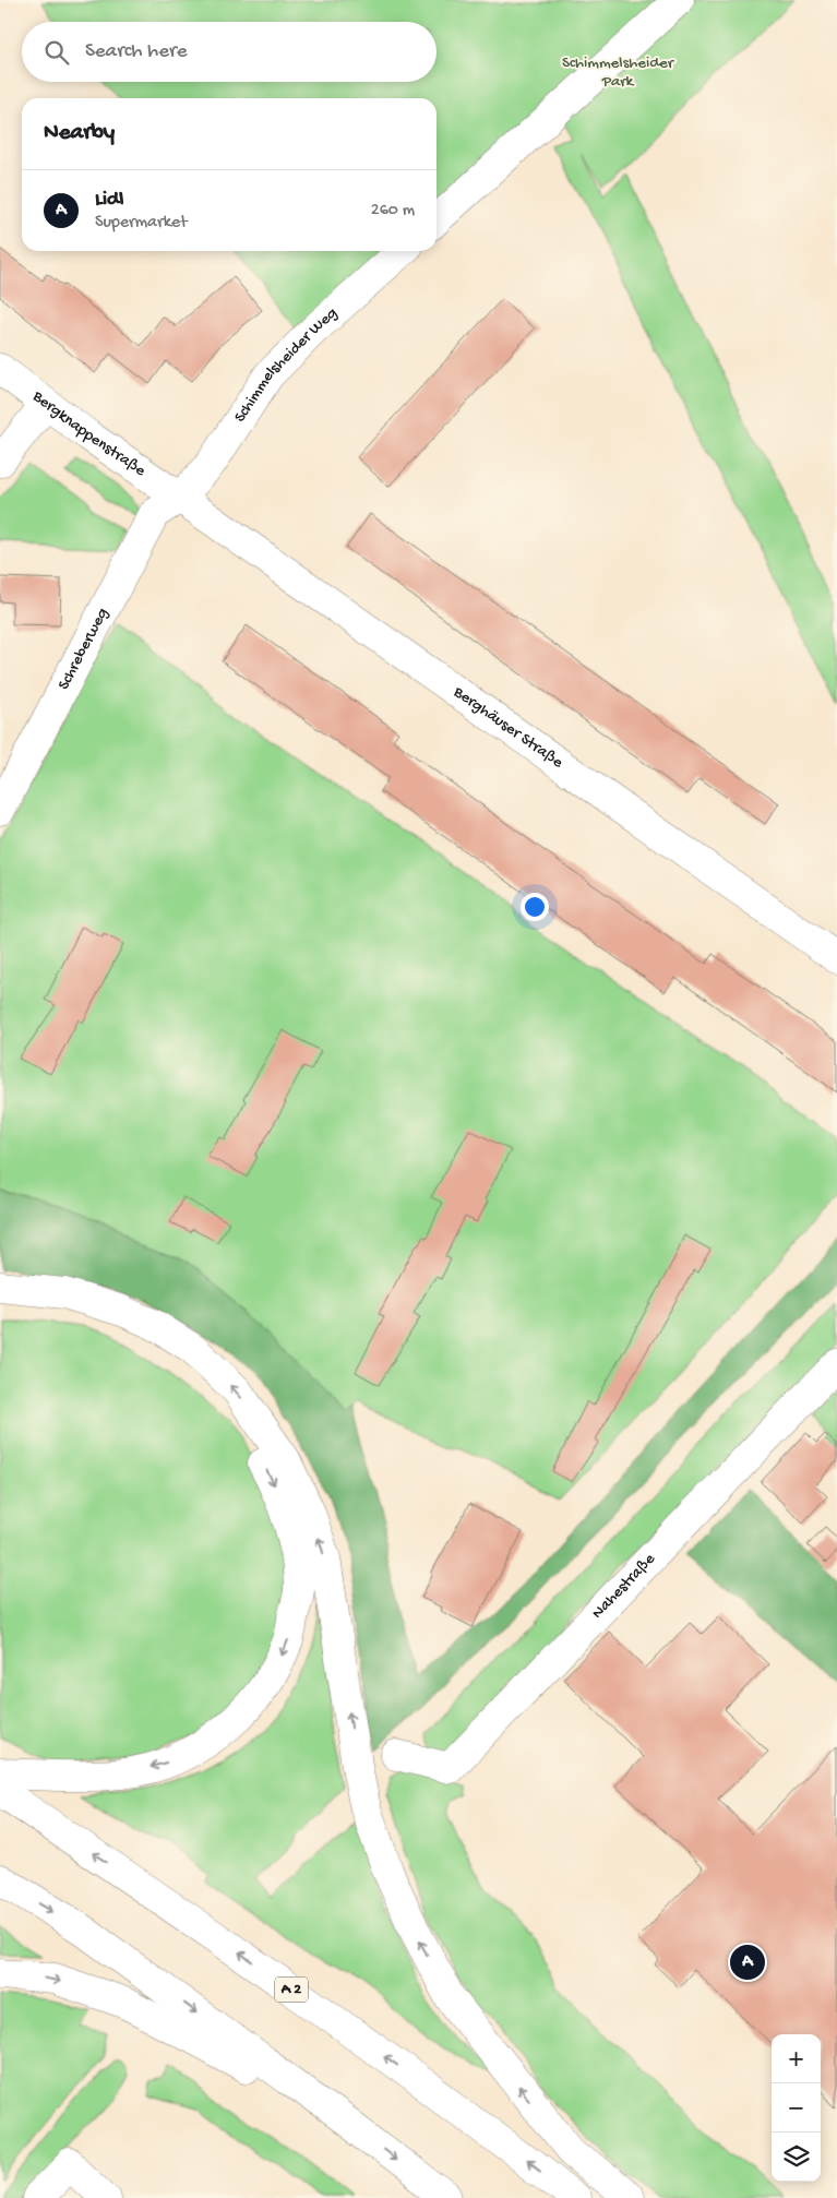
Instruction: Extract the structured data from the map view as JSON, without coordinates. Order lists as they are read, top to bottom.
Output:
{
  "streets": {
    "main road": [
      "Schimmelsheider Weg",
      "Bergknappenstraße",
      "Schreberweg",
      "Berghäuser Straße",
      "Nahestraße",
      "A 2"
    ]
  },
  "crossings": [
    ["Schimmelsheider Weg", "Bergknappenstraße"],
    ["Schimmelsheider Weg", "Schreberweg"],
    ["Schimmelsheider Weg", "Berghäuser Straße"],
    ["Bergknappenstraße", "Schreberweg"],
    ["Bergknappenstraße", "Berghäuser Straße"],
    ["Schreberweg", "Berghäuser Straße"]
  ],
  "parks": ["Schimmelsheider Park"],
  "page": {
    "search": "Search here",
    "heading": "Nearby",
    "list": [
      {
        "mark": "A",
        "name": "Lidl",
        "note": "Supermarket",
        "value": "260 m"
      }
    ],
    "pins": "A",
    "map_buttons": ["+", "−"]
  }
}
